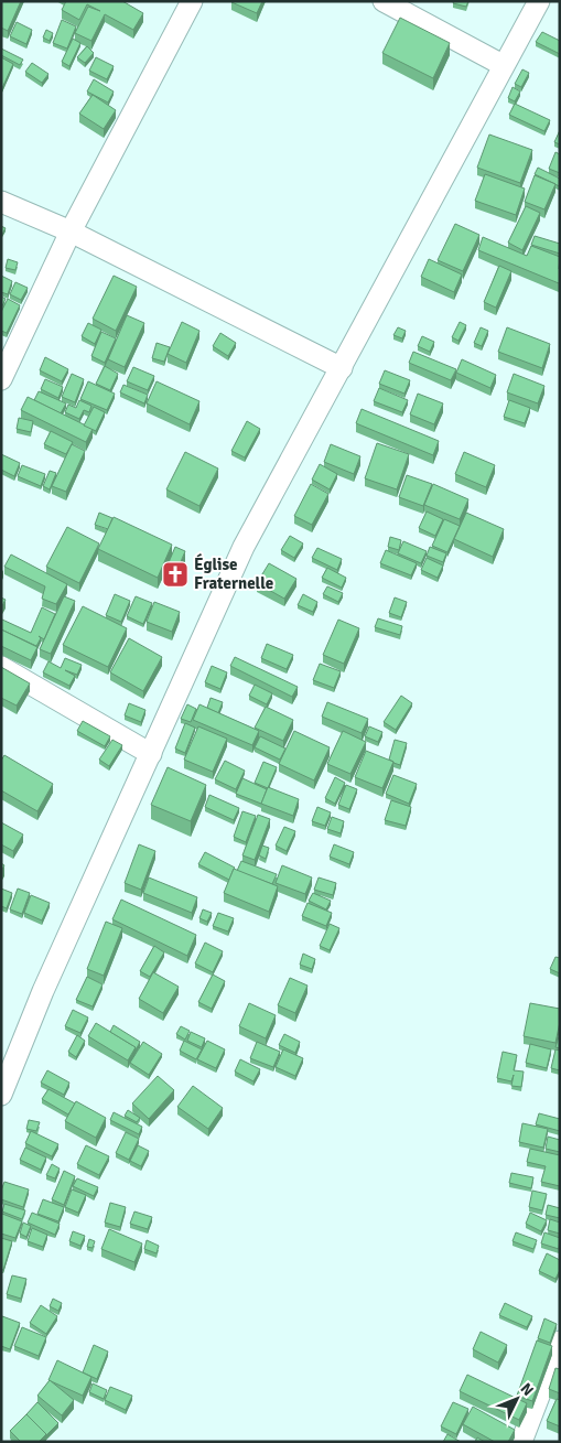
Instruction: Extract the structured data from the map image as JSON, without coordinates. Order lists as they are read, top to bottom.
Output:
{
  "places": {
    "church": ["Église Fraternelle"]
  },
  "north": "top right"
}
